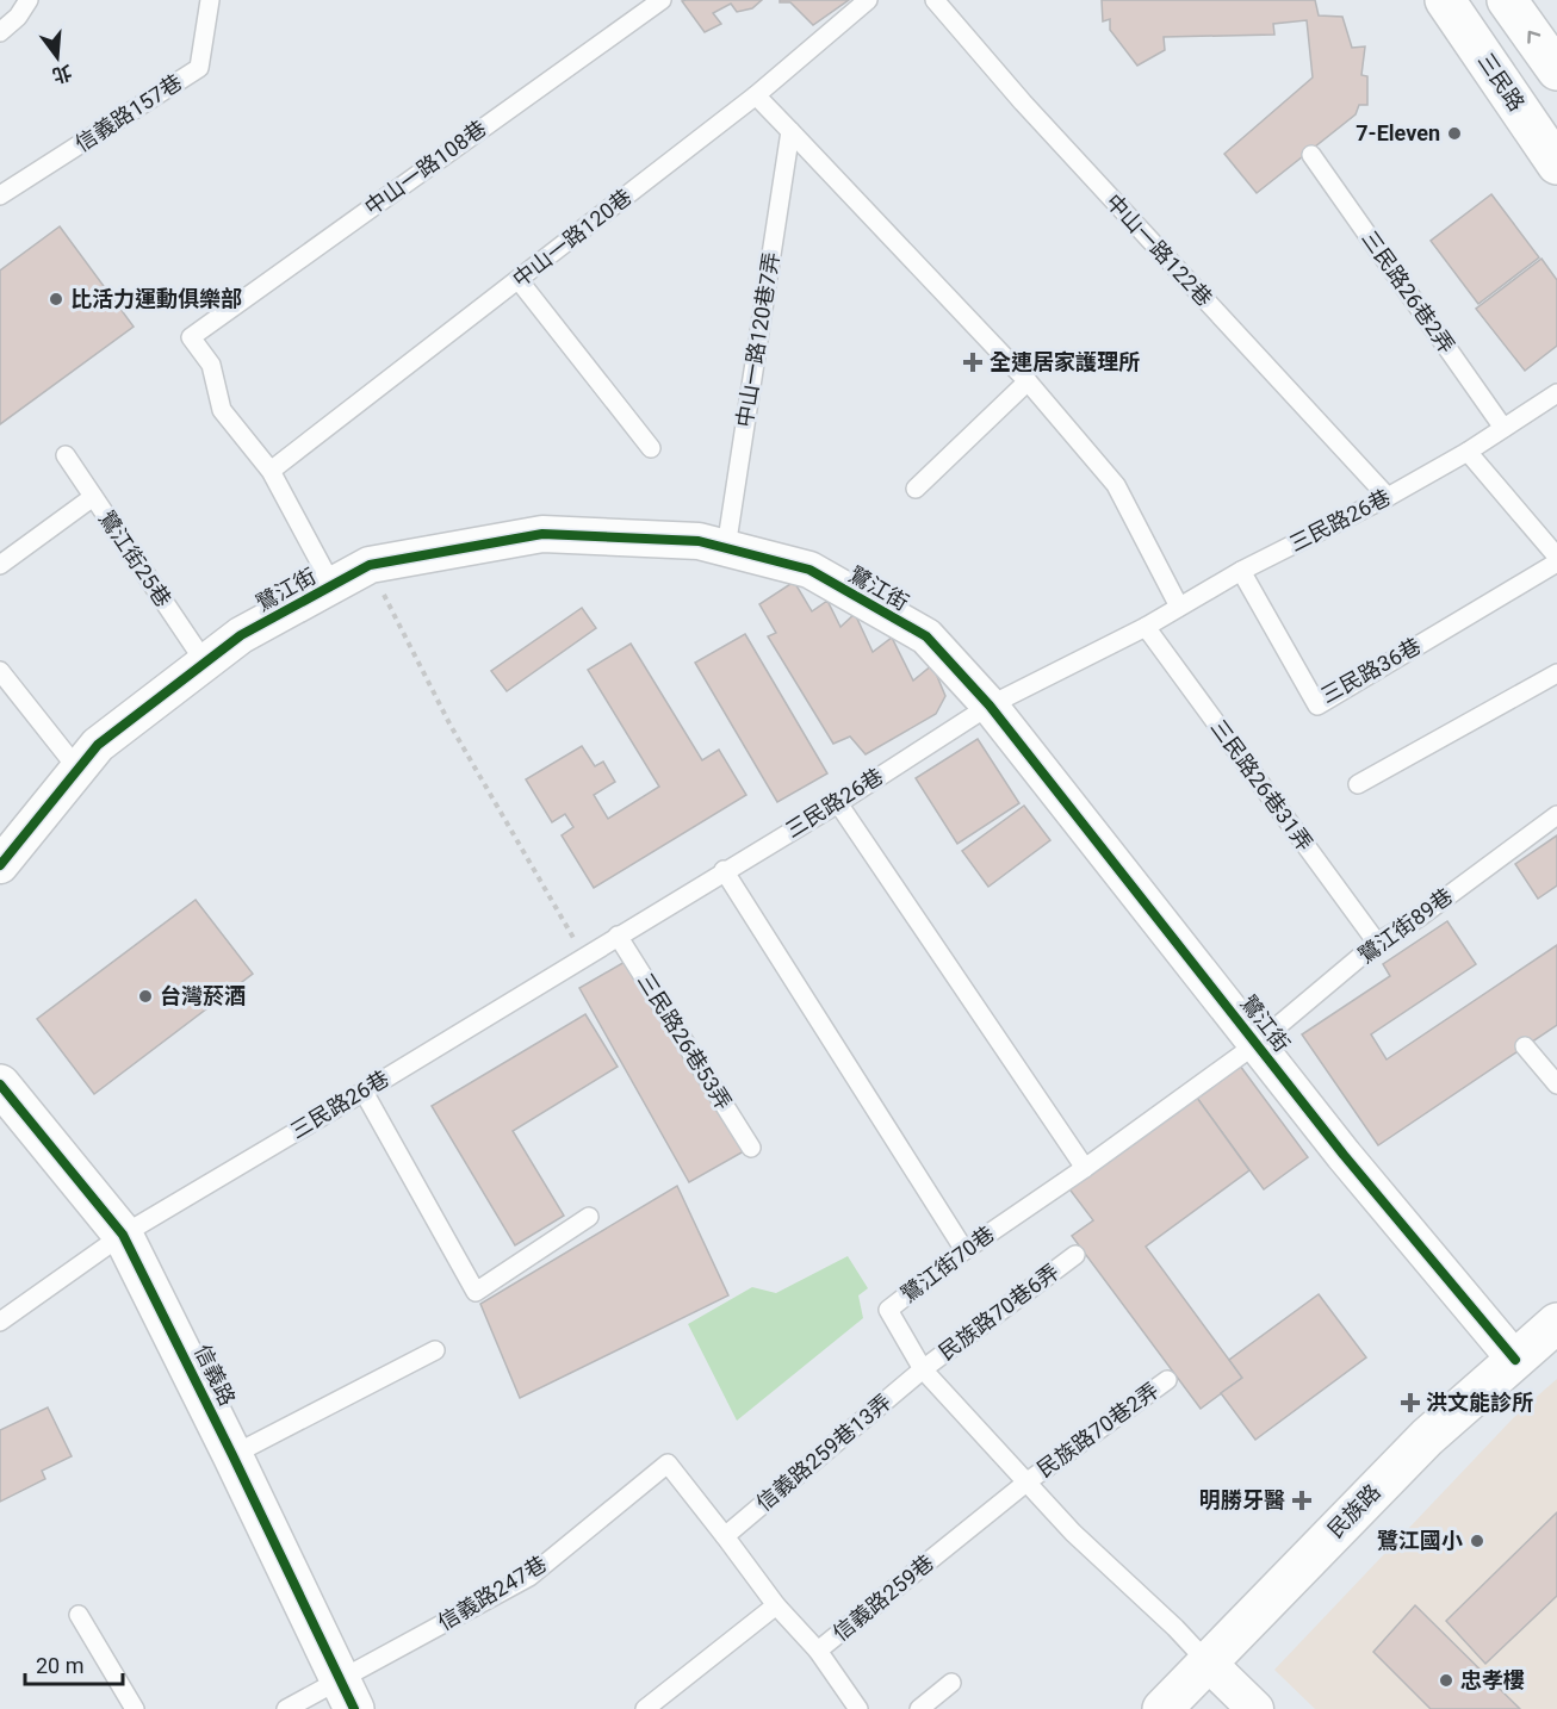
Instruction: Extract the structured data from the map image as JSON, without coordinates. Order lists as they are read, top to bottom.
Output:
{
  "streets": {
    "street": [
      "三民路",
      "鷺江街",
      "信義路",
      "民族路"
    ],
    "lane": [
      "信義路157巷",
      "中山一路108巷",
      "中山一路120巷",
      "中山一路122巷",
      "三民路26巷2弄",
      "中山一路120巷7弄",
      "三民路26巷",
      "鷺江街25巷",
      "三民路36巷",
      "三民路26巷31弄",
      "鷺江街89巷",
      "三民路26巷53弄",
      "鷺江街70巷",
      "民族路70巷6弄",
      "民族路70巷2弄",
      "信義路259巷13弄",
      "信義路247巷",
      "信義路259巷"
    ]
  },
  "crossings": [
    ["中山一路108巷", "中山一路120巷"],
    ["中山一路122巷", "三民路26巷"],
    ["三民路26巷2弄", "三民路26巷"],
    ["中山一路120巷7弄", "鷺江街"],
    ["三民路26巷", "鷺江街"],
    ["三民路26巷", "三民路36巷"],
    ["三民路26巷", "三民路26巷31弄"],
    ["三民路26巷", "三民路26巷53弄"],
    ["三民路26巷", "信義路"],
    ["鷺江街25巷", "鷺江街"],
    ["鷺江街", "鷺江街89巷"],
    ["鷺江街", "鷺江街70巷"],
    ["鷺江街", "民族路"],
    ["三民路26巷31弄", "鷺江街89巷"],
    ["鷺江街89巷", "鷺江街70巷"],
    ["鷺江街70巷", "民族路70巷6弄"],
    ["鷺江街70巷", "民族路70巷2弄"],
    ["鷺江街70巷", "信義路259巷13弄"],
    ["鷺江街70巷", "民族路"],
    ["鷺江街70巷", "信義路259巷"],
    ["民族路70巷6弄", "信義路259巷13弄"],
    ["信義路", "信義路247巷"],
    ["民族路70巷2弄", "信義路259巷"],
    ["信義路259巷13弄", "信義路259巷"],
    ["信義路247巷", "信義路259巷"]
  ],
  "places": {
    "other": [
      "7-Eleven",
      "比活力運動俱樂部",
      "台灣菸酒",
      "鷺江國小",
      "忠孝樓"
    ],
    "health": ["全連居家護理所", "洪文能診所", "明勝牙醫"]
  },
  "scale_bar": "20 m",
  "north": "bottom"
}
